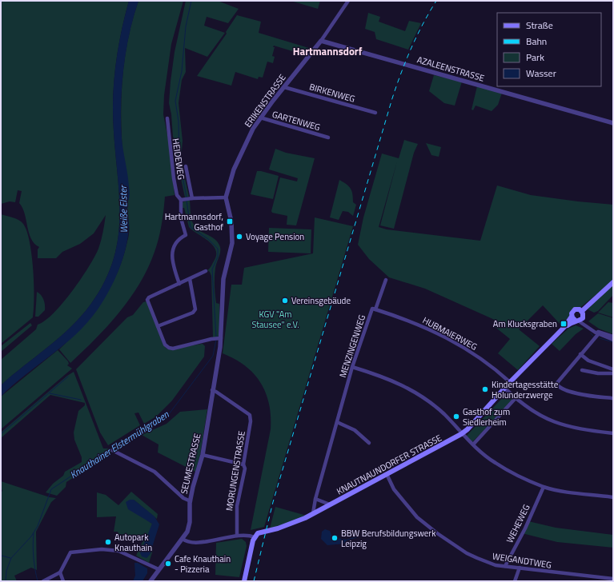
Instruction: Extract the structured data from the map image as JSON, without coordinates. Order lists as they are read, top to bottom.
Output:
{
  "streets": {
    "main road": ["KNAUTNAUNDORFER STRASSE"],
    "street": [
      "AZALEENSTRASSE",
      "BIRKENWEG",
      "ERIKENSTRASSE",
      "GARTENWEG",
      "HEIDEWEG",
      "HUBMAIERWEG",
      "MENZINGENWEG",
      "SEUMESTRASSE",
      "MORUNGENSTRASSE",
      "WEHEWEG",
      "WEIGANDTWEG"
    ]
  },
  "crossings": [
    ["AZALEENSTRASSE", "ERIKENSTRASSE"],
    ["BIRKENWEG", "ERIKENSTRASSE"],
    ["ERIKENSTRASSE", "GARTENWEG"],
    ["ERIKENSTRASSE", "SEUMESTRASSE"],
    ["HUBMAIERWEG", "MENZINGENWEG"],
    ["HUBMAIERWEG", "KNAUTNAUNDORFER STRASSE"],
    ["MENZINGENWEG", "KNAUTNAUNDORFER STRASSE"],
    ["SEUMESTRASSE", "MORUNGENSTRASSE"],
    ["KNAUTNAUNDORFER STRASSE", "WEIGANDTWEG"],
    ["WEHEWEG", "WEIGANDTWEG"]
  ],
  "districts": ["Hartmannsdorf"],
  "water": ["Weiße Elster", "Knauthainer Elstermühlgraben"],
  "parks": ["KGV \"Am Stausee\" e.V."],
  "places": {
    "transit": ["Hartmannsdorf, Gasthof", "Am Klucksgraben"],
    "other": [
      "Voyage Pension",
      "Vereinsgebäude",
      "Kindertagesstätte Holunderzwerge",
      "Gasthof zum Siedlerheim",
      "BBW Berufsbildungswerk Leipzig",
      "Autopark Knauthain",
      "Cafe Knauthain - Pizzeria"
    ]
  },
  "legend": [
    "Straße",
    "Bahn",
    "Park",
    "Wasser"
  ]
}
